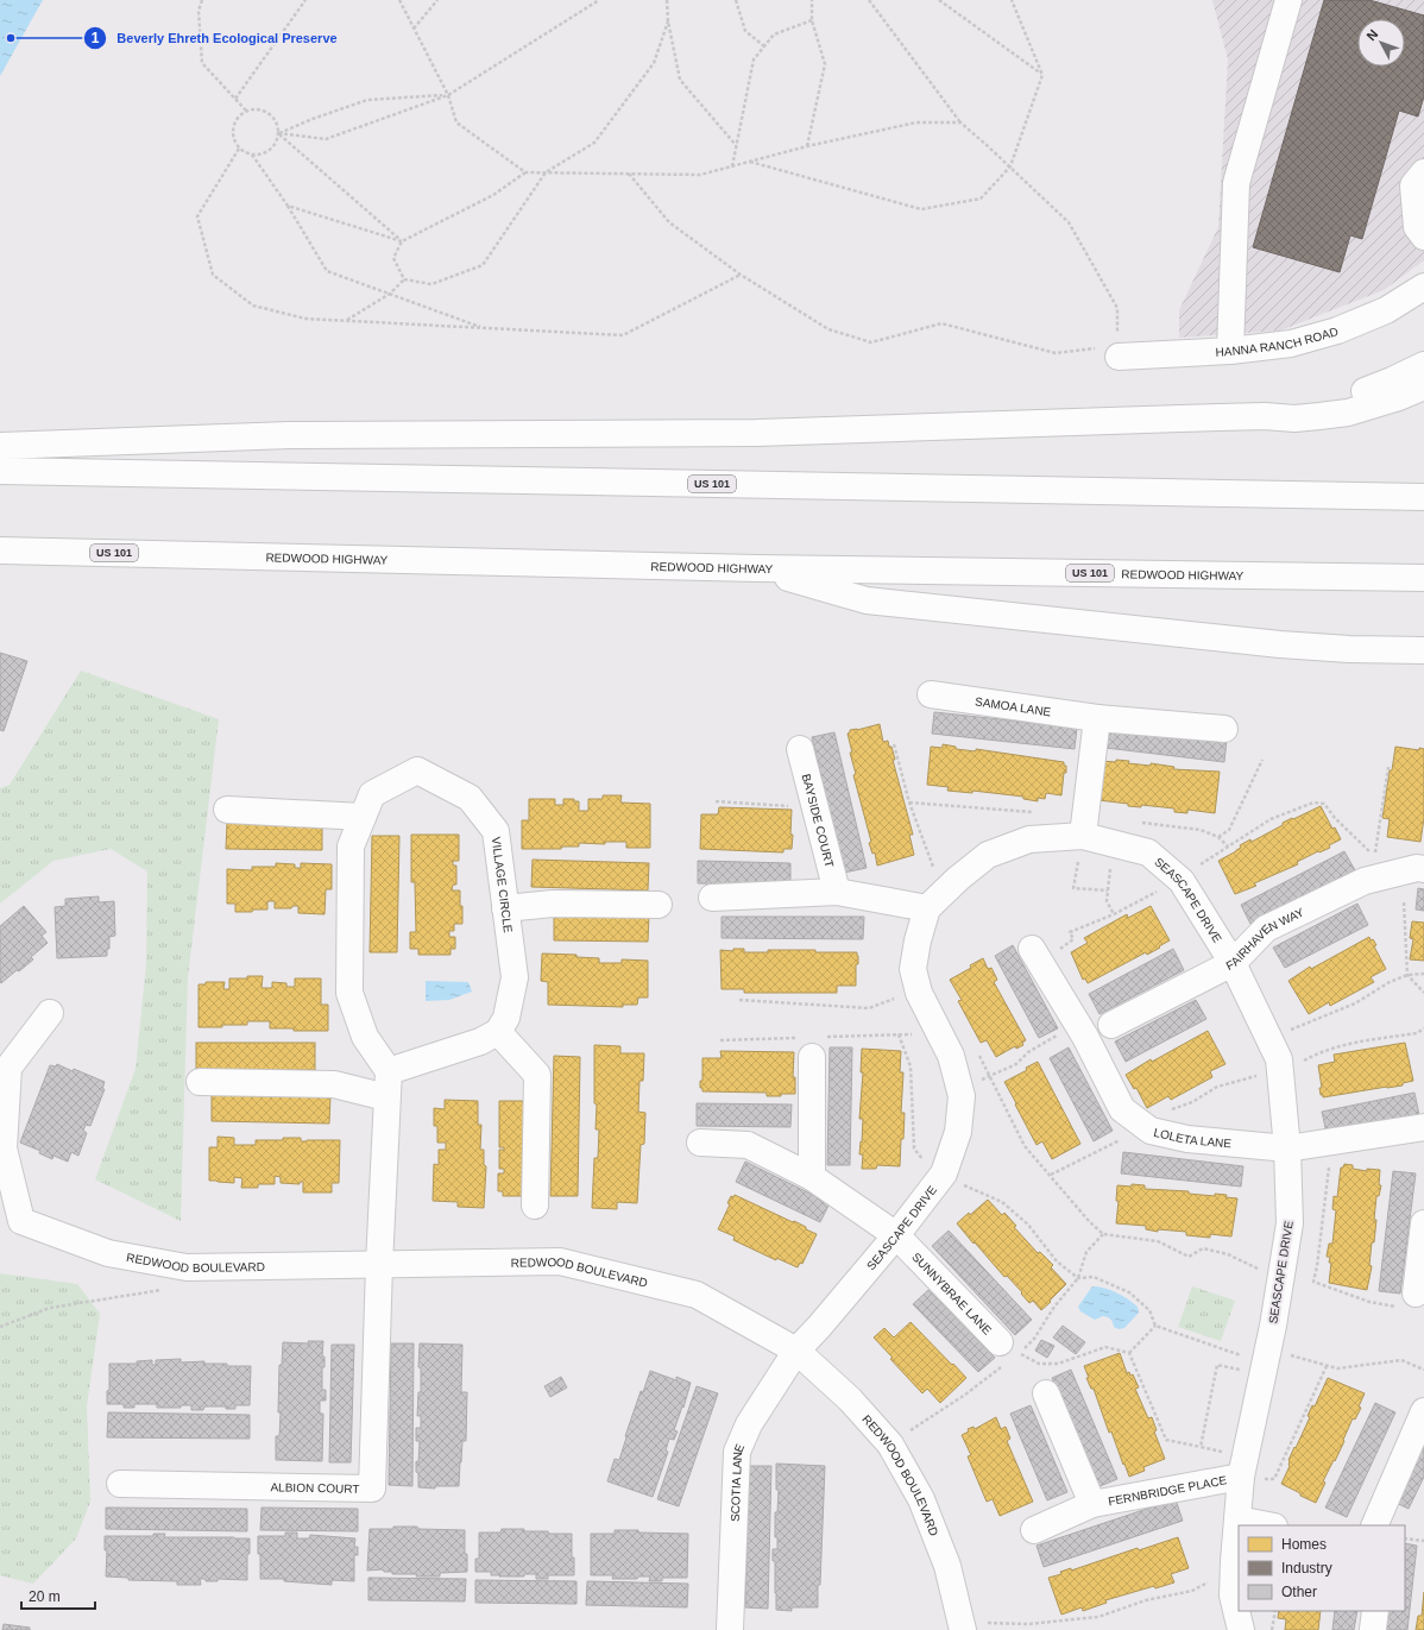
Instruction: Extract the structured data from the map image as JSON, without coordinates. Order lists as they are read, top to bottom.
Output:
{
  "streets": {
    "main road": [
      "HANNA RANCH ROAD",
      "US 101",
      "REDWOOD HIGHWAY",
      "SAMOA LANE",
      "BAYSIDE COURT",
      "VILLAGE CIRCLE",
      "SEASCAPE DRIVE",
      "FAIRHAVEN WAY",
      "LOLETA LANE",
      "REDWOOD BOULEVARD",
      "SUNNYBRAE LANE",
      "SCOTIA LANE",
      "ALBION COURT",
      "FERNBRIDGE PLACE"
    ]
  },
  "crossings": [
    ["SEASCAPE DRIVE", "FAIRHAVEN WAY"],
    ["SEASCAPE DRIVE", "LOLETA LANE"],
    ["SEASCAPE DRIVE", "REDWOOD BOULEVARD"],
    ["SEASCAPE DRIVE", "SUNNYBRAE LANE"],
    ["SEASCAPE DRIVE", "SCOTIA LANE"],
    ["SEASCAPE DRIVE", "FERNBRIDGE PLACE"],
    ["REDWOOD BOULEVARD", "SCOTIA LANE"],
    ["REDWOOD BOULEVARD", "ALBION COURT"]
  ],
  "places": ["Beverly Ehreth Ecological Preserve"],
  "legend": ["Homes", "Industry", "Other"],
  "scale_bar": "20 m",
  "north": "top left"
}
